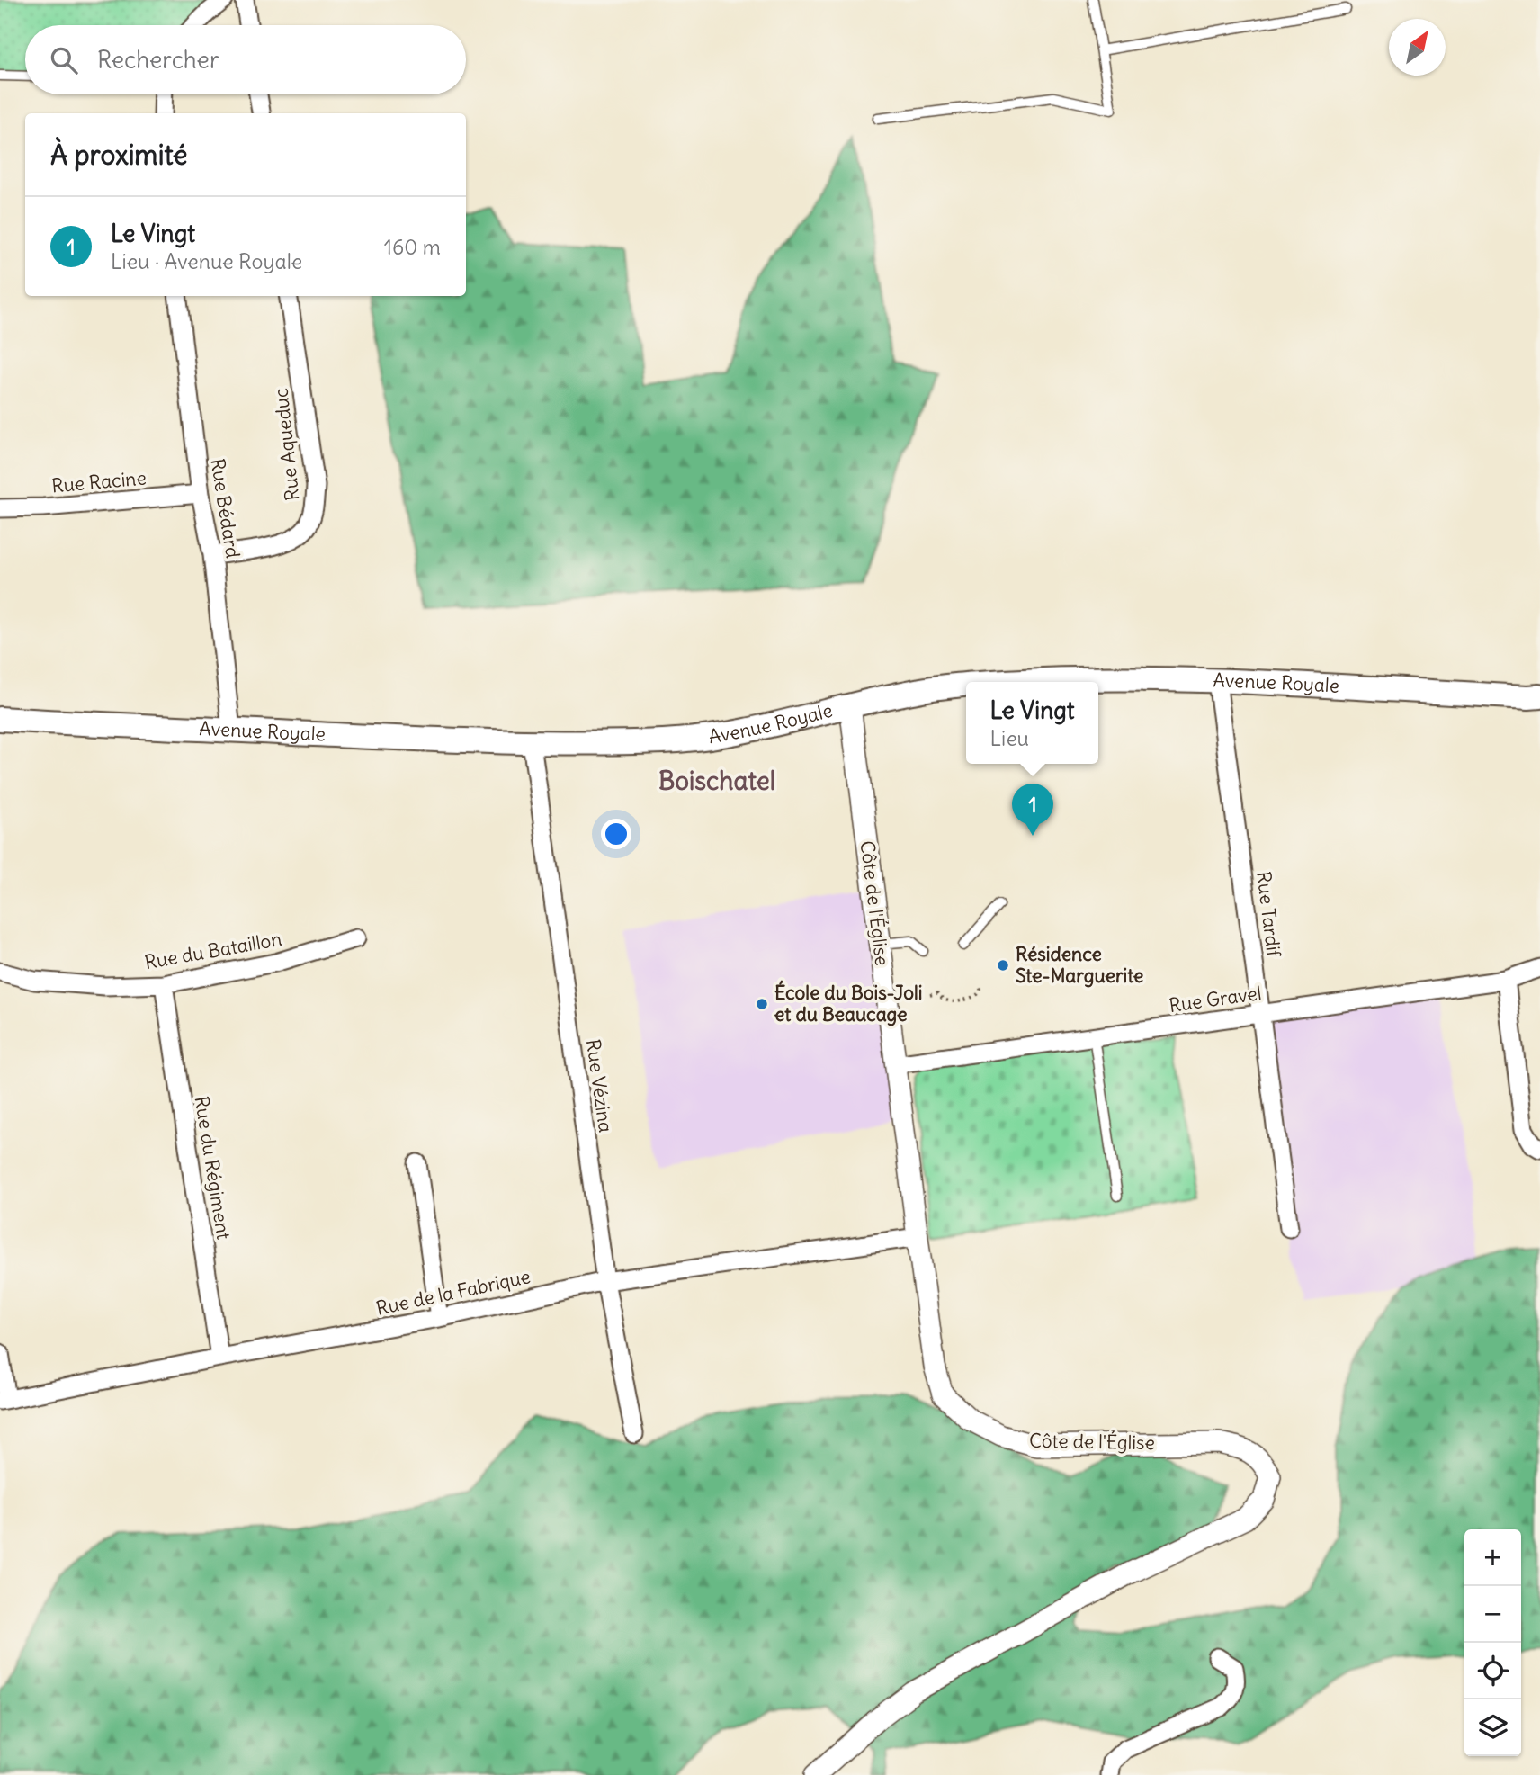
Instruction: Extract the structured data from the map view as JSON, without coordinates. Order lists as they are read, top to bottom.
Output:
{
  "streets": {
    "main road": ["Avenue Royale"],
    "street": [
      "Rue Aqueduc",
      "Rue Racine",
      "Rue Bédard",
      "Côte de l'Église",
      "Rue Tardif",
      "Rue du Bataillon",
      "Rue Gravel",
      "Rue Vézina",
      "Rue du Régiment",
      "Rue de la Fabrique"
    ]
  },
  "crossings": [
    ["Rue Aqueduc", "Rue Bédard"],
    ["Rue Racine", "Rue Bédard"],
    ["Rue Bédard", "Avenue Royale"],
    ["Avenue Royale", "Côte de l'Église"],
    ["Avenue Royale", "Rue Tardif"],
    ["Avenue Royale", "Rue Vézina"],
    ["Côte de l'Église", "Rue Gravel"],
    ["Côte de l'Église", "Rue de la Fabrique"],
    ["Rue Tardif", "Rue Gravel"],
    ["Rue du Bataillon", "Rue du Régiment"],
    ["Rue Vézina", "Rue de la Fabrique"],
    ["Rue du Régiment", "Rue de la Fabrique"]
  ],
  "districts": ["Boischatel"],
  "places": ["Résidence Ste-Marguerite", "École du Bois-Joli et du Beaucage"],
  "north": "top right",
  "page": {
    "search": "Rechercher",
    "heading": "À proximité",
    "list": [
      {
        "mark": "1",
        "name": "Le Vingt",
        "note": "Lieu · Avenue Royale",
        "value": "160 m"
      }
    ],
    "popup": ["Le Vingt", "Lieu"],
    "pins": "1",
    "map_buttons": ["+", "−"]
  }
}
